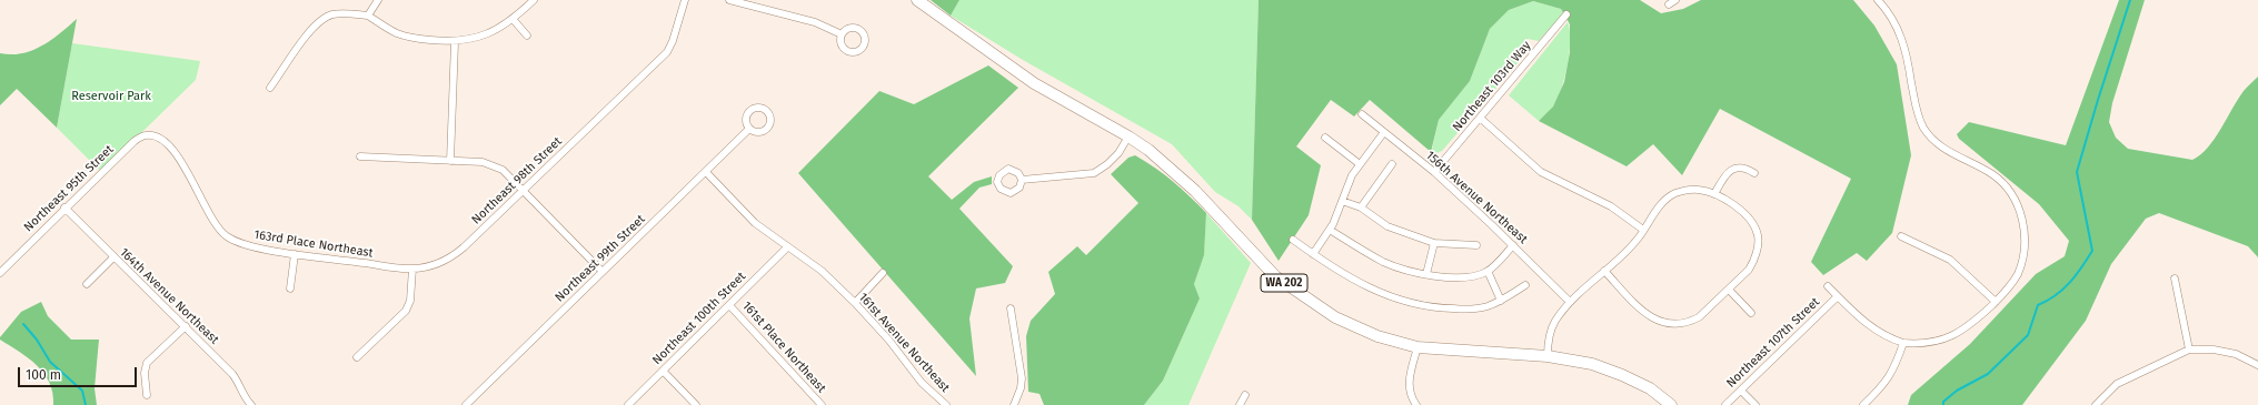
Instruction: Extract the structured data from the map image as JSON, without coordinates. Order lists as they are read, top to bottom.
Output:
{
  "streets": {
    "main road": ["WA 202"],
    "street": [
      "Northeast 103rd Way",
      "Northeast 98th Street",
      "Northeast 95th Street",
      "156th Avenue Northeast",
      "163rd Place Northeast",
      "Northeast 99th Street",
      "164th Avenue Northeast",
      "Northeast 100th Street",
      "161st Avenue Northeast",
      "Northeast 107th Street",
      "161st Place Northeast"
    ]
  },
  "crossings": [
    ["Northeast 103rd Way", "156th Avenue Northeast"],
    ["Northeast 98th Street", "163rd Place Northeast"],
    ["Northeast 95th Street", "163rd Place Northeast"],
    ["Northeast 95th Street", "164th Avenue Northeast"],
    ["Northeast 99th Street", "161st Avenue Northeast"],
    ["Northeast 100th Street", "161st Avenue Northeast"],
    ["Northeast 100th Street", "161st Place Northeast"]
  ],
  "parks": ["Reservoir Park"],
  "scale_bar": "100 m"
}
